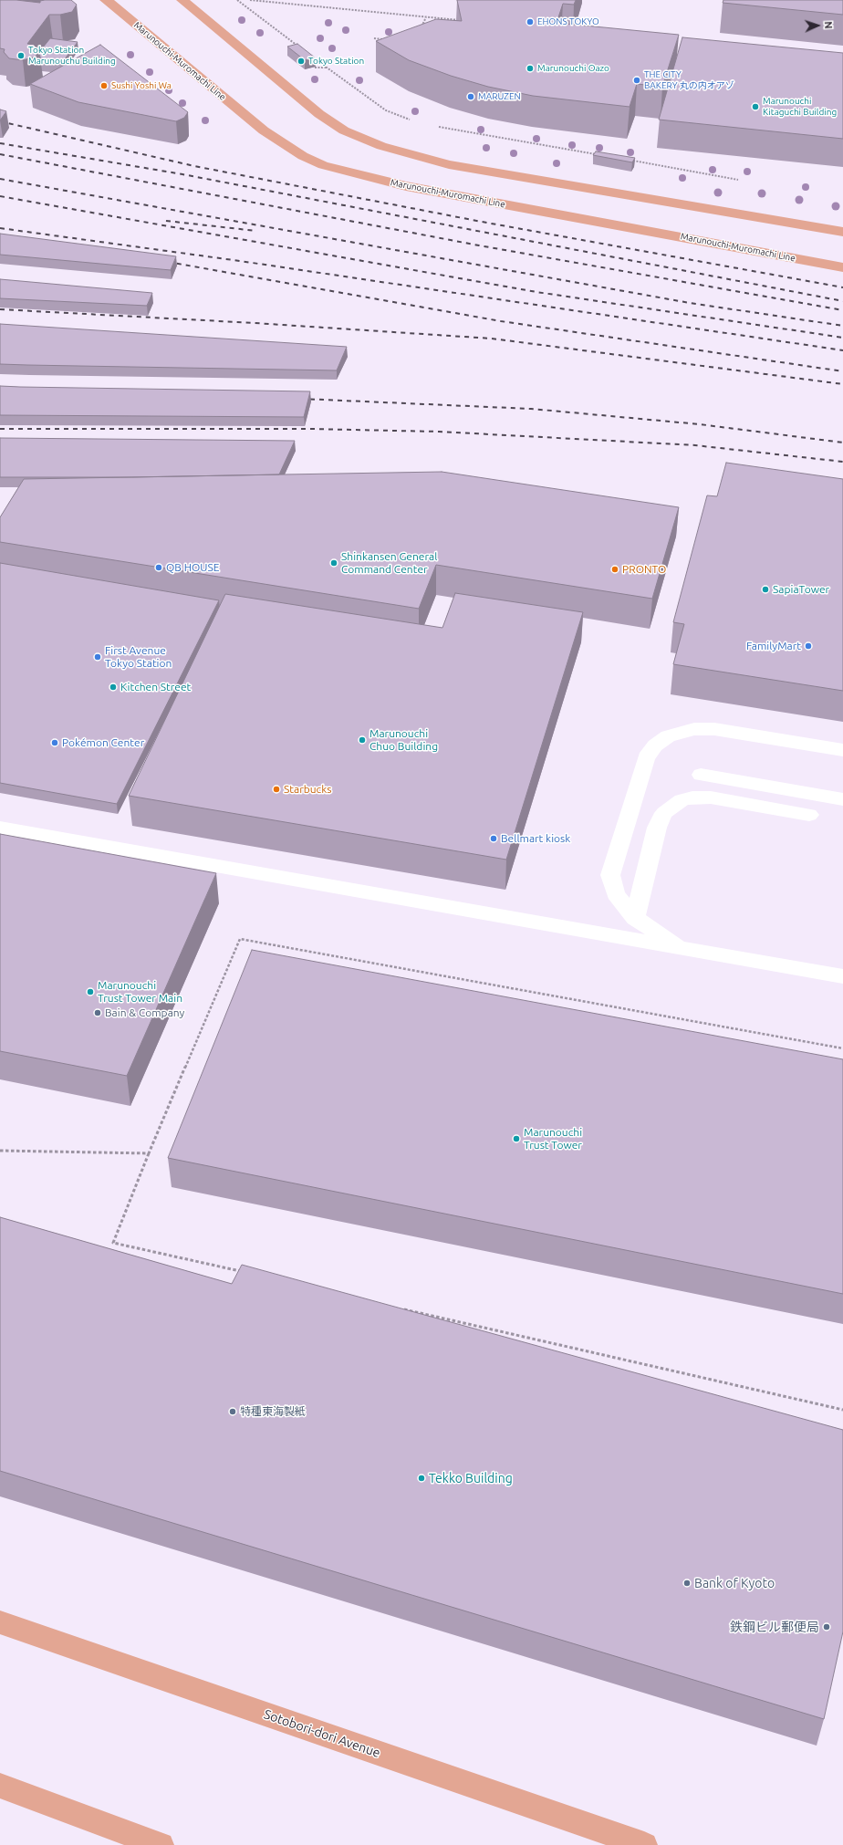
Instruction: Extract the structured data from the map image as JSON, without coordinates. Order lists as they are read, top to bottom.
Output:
{
  "streets": {
    "main road": ["Marunouchi-Muromachi Line", "Sotobori-dori Avenue"]
  },
  "places": [
    "EHONS TOKYO",
    "Tokyo Station Marunouchu Building",
    "Tokyo Station",
    "Marunouchi Oazo",
    "THE CITY BAKERY 丸の内オアゾ",
    "Sushi Yoshi Wa",
    "MARUZEN",
    "Marunouchi Kitaguchi Building",
    "Shinkansen General Command Center",
    "QB HOUSE",
    "PRONTO",
    "SapiaTower",
    "FamilyMart",
    "First Avenue Tokyo Station",
    "Kitchen Street",
    "Marunouchi Chuo Building",
    "Pokémon Center",
    "Starbucks",
    "Bellmart kiosk",
    "Marunouchi Trust Tower Main",
    "Bain & Company",
    "Marunouchi Trust Tower",
    "特種東海製紙",
    "Tekko Building",
    "Bank of Kyoto",
    "鉄鋼ビル郵便局"
  ],
  "north": "right"
}
